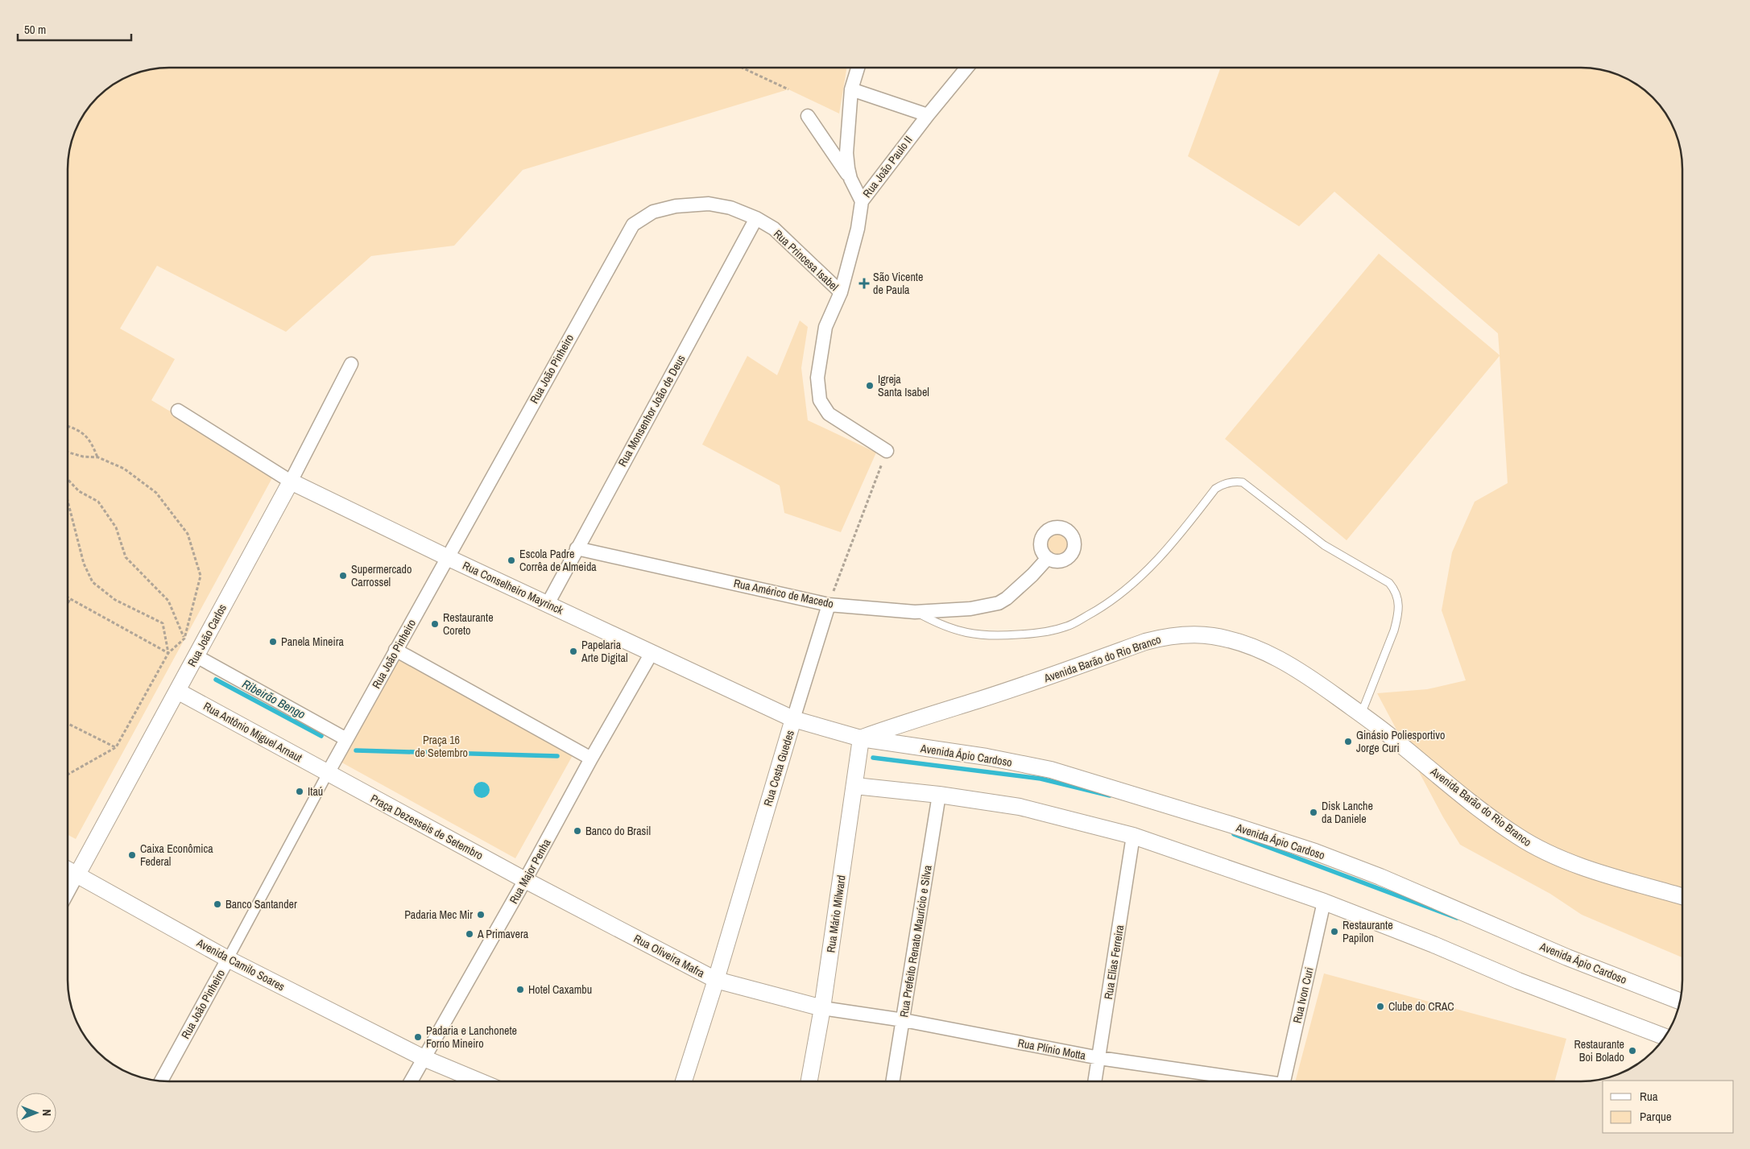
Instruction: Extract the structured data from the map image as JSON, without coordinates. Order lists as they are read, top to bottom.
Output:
{
  "streets": {
    "street": [
      "Rua João Paulo II",
      "Rua Princesa Isabel",
      "Rua João Pinheiro",
      "Rua Monsenhor João de Deus",
      "Rua Conselheiro Mayrinck",
      "Rua Américo de Macedo",
      "Rua João Carlos",
      "Avenida Barão do Rio Branco",
      "Rua Antônio Miguel Arnaut",
      "Avenida Ápio Cardoso",
      "Rua Costa Guedes",
      "Praça Dezesseis de Setembro",
      "Rua Major Penha",
      "Rua Mário Milward",
      "Rua Prefeito Renato Maurício e Silva",
      "Rua Oliveira Mafra",
      "Rua Elias Ferreira",
      "Avenida Camilo Soares",
      "Rua Ivon Curi",
      "Rua Plínio Motta"
    ]
  },
  "crossings": [
    ["Rua João Paulo II", "Rua Princesa Isabel"],
    ["Rua Princesa Isabel", "Rua João Pinheiro"],
    ["Rua Princesa Isabel", "Rua Monsenhor João de Deus"],
    ["Rua João Pinheiro", "Rua Conselheiro Mayrinck"],
    ["Rua João Pinheiro", "Rua Antônio Miguel Arnaut"],
    ["Rua João Pinheiro", "Praça Dezesseis de Setembro"],
    ["Rua João Pinheiro", "Avenida Camilo Soares"],
    ["Rua Monsenhor João de Deus", "Rua Conselheiro Mayrinck"],
    ["Rua Monsenhor João de Deus", "Rua Américo de Macedo"],
    ["Rua Conselheiro Mayrinck", "Rua João Carlos"],
    ["Rua Conselheiro Mayrinck", "Avenida Barão do Rio Branco"],
    ["Rua Conselheiro Mayrinck", "Avenida Ápio Cardoso"],
    ["Rua Conselheiro Mayrinck", "Rua Costa Guedes"],
    ["Rua Conselheiro Mayrinck", "Rua Major Penha"],
    ["Rua Conselheiro Mayrinck", "Rua Mário Milward"],
    ["Rua Américo de Macedo", "Rua Costa Guedes"],
    ["Rua João Carlos", "Rua Antônio Miguel Arnaut"],
    ["Rua João Carlos", "Avenida Camilo Soares"],
    ["Avenida Barão do Rio Branco", "Avenida Ápio Cardoso"],
    ["Avenida Barão do Rio Branco", "Rua Mário Milward"],
    ["Rua Antônio Miguel Arnaut", "Praça Dezesseis de Setembro"],
    ["Avenida Ápio Cardoso", "Rua Mário Milward"],
    ["Rua Costa Guedes", "Rua Oliveira Mafra"],
    ["Praça Dezesseis de Setembro", "Rua Major Penha"],
    ["Praça Dezesseis de Setembro", "Rua Oliveira Mafra"],
    ["Rua Major Penha", "Rua Oliveira Mafra"],
    ["Rua Major Penha", "Avenida Camilo Soares"],
    ["Rua Mário Milward", "Rua Oliveira Mafra"],
    ["Rua Mário Milward", "Rua Plínio Motta"],
    ["Rua Prefeito Renato Maurício e Silva", "Rua Plínio Motta"],
    ["Rua Oliveira Mafra", "Rua Plínio Motta"],
    ["Rua Elias Ferreira", "Rua Plínio Motta"]
  ],
  "water": ["Ribeirão Bengo"],
  "parks": ["Praça 16 de Setembro"],
  "places": {
    "health": ["São Vicente de Paula"],
    "other": [
      "Igreja Santa Isabel",
      "Escola Padre Corrêa de Almeida",
      "Supermercado Carrossel",
      "Restaurante Coreto",
      "Panela Mineira",
      "Papelaria Arte Digital",
      "Ginásio Poliesportivo Jorge Curi",
      "Itaú",
      "Disk Lanche da Daniele",
      "Banco do Brasil",
      "Caixa Econômica Federal",
      "Banco Santander",
      "Padaria Mec Mir",
      "Restaurante Papilon",
      "A Primavera",
      "Hotel Caxambu",
      "Clube do CRAC",
      "Padaria e Lanchonete Forno Mineiro",
      "Restaurante Boi Bolado"
    ]
  },
  "legend": ["Rua", "Parque"],
  "scale_bar": "50 m",
  "north": "right"
}
